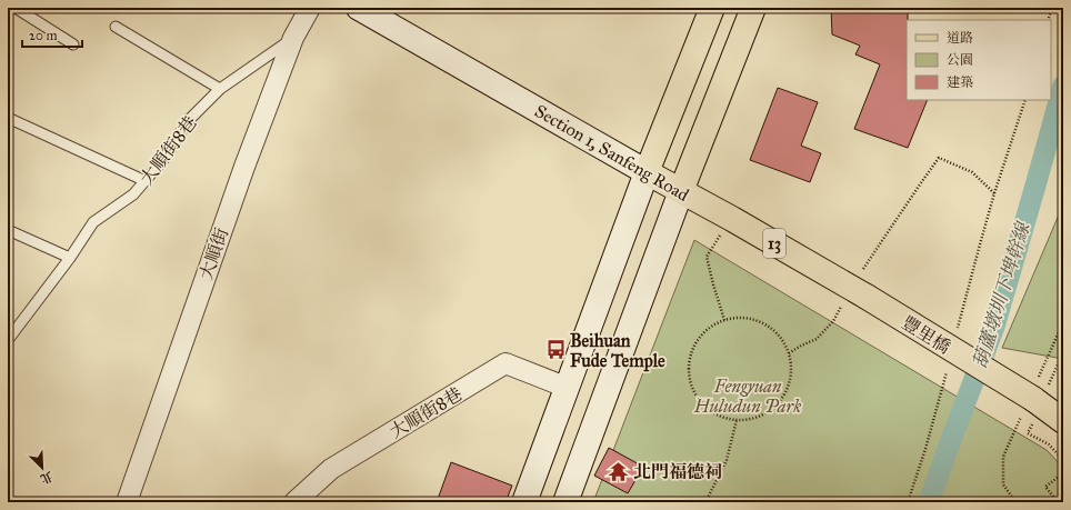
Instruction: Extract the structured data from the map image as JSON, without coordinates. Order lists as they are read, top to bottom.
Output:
{
  "streets": {
    "main road": ["Section 1, Sanfeng Road", "13", "豐里橋"],
    "street": ["大順街8巷", "大順街"]
  },
  "crossings": [
    ["大順街8巷", "大順街"],
    ["Section 1, Sanfeng Road", "豐里橋"]
  ],
  "water": ["葫蘆墩圳下埤幹線"],
  "parks": ["Fengyuan Huludun Park"],
  "places": {
    "bus stop": ["Beihuan Fude Temple"],
    "temple": ["北門福德祠"]
  },
  "legend": ["道路", "公園", "建築"],
  "scale_bar": "20 m",
  "north": "bottom right"
}
